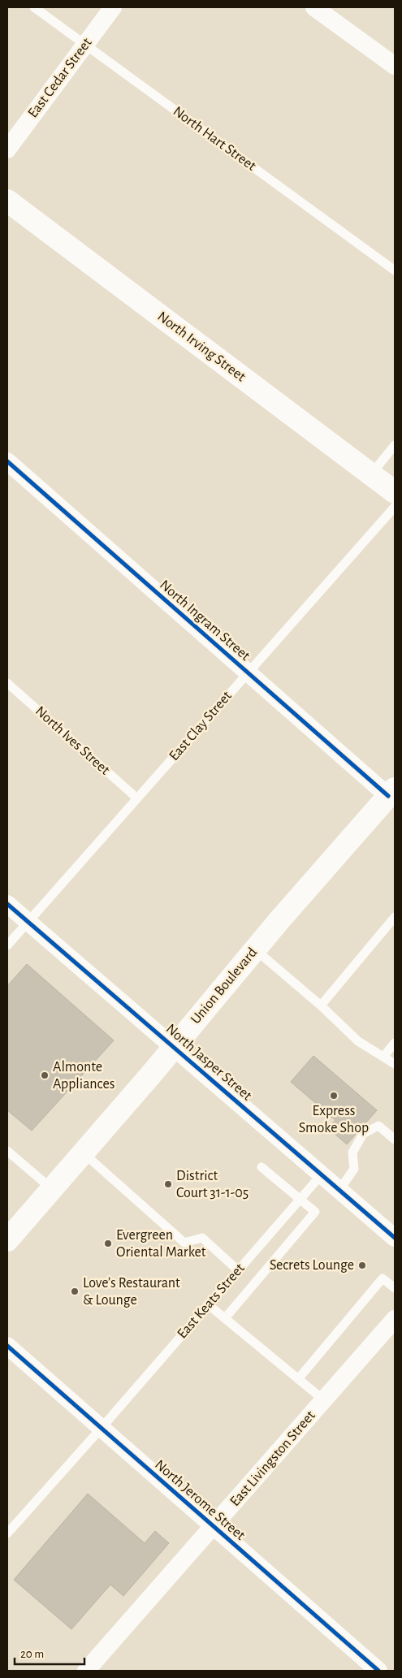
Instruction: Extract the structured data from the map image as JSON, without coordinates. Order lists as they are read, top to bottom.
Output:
{
  "streets": {
    "main road": ["North Irving Street", "Union Boulevard"],
    "street": [
      "East Cedar Street",
      "North Ingram Street",
      "North Jasper Street",
      "East Livingston Street",
      "North Jerome Street"
    ],
    "lane": [
      "North Hart Street",
      "East Clay Street",
      "North Ives Street",
      "East Keats Street"
    ]
  },
  "crossings": [
    ["East Cedar Street", "North Hart Street"],
    ["North Ingram Street", "East Clay Street"],
    ["North Ingram Street", "Union Boulevard"],
    ["East Clay Street", "North Ives Street"],
    ["East Clay Street", "North Jasper Street"],
    ["Union Boulevard", "North Jasper Street"],
    ["North Jasper Street", "East Keats Street"],
    ["East Keats Street", "North Jerome Street"],
    ["East Livingston Street", "North Jerome Street"]
  ],
  "places": [
    "Almonte Appliances",
    "Express Smoke Shop",
    "District Court 31-1-05",
    "Evergreen Oriental Market",
    "Secrets Lounge",
    "Love’s Restaurant & Lounge"
  ],
  "scale_bar": "20 m"
}
